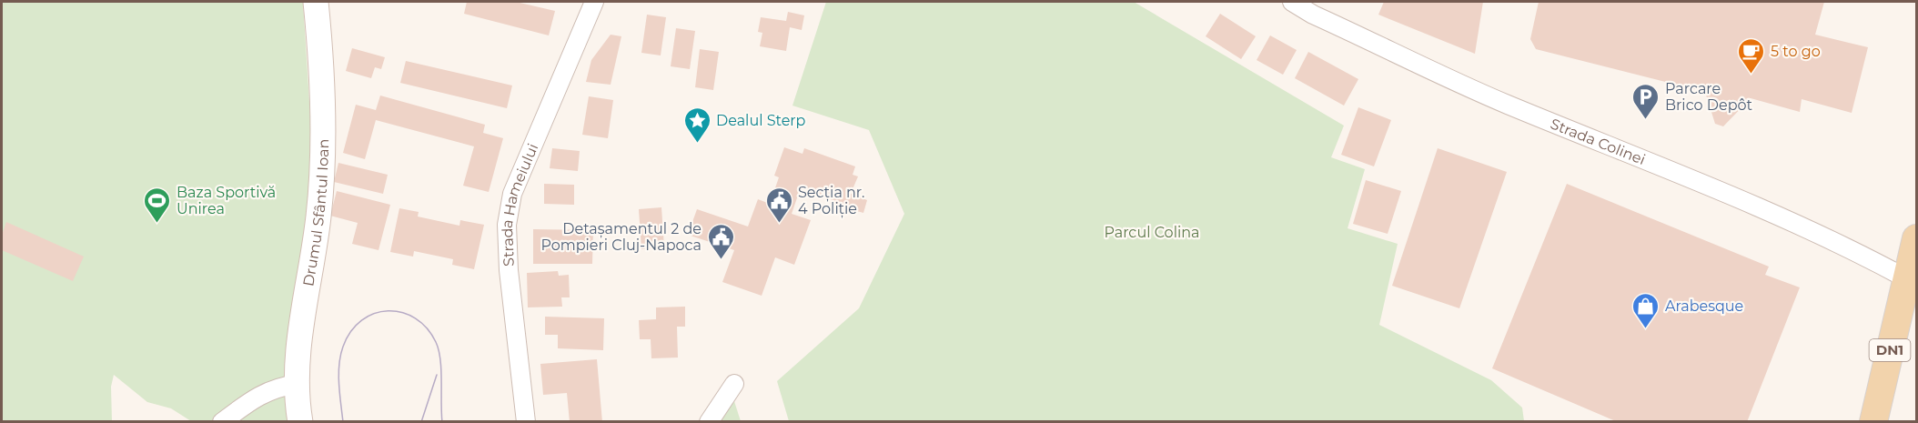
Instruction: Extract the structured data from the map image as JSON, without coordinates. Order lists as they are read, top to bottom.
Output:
{
  "streets": {
    "main road": ["Drumul Sfântul Ioan", "DN1"],
    "street": ["Strada Colinei", "Strada Hameiului"]
  },
  "crossings": [
    ["Strada Colinei", "DN1"]
  ],
  "parks": ["Parcul Colina"],
  "places": {
    "cafe": ["5 to go"],
    "parking": ["Parcare Brico Depôt"],
    "place": ["Dealul Sterp"],
    "sports": ["Baza Sportivă Unirea"],
    "public building": ["Secția nr. 4 Poliție", "Detașamentul 2 de Pompieri Cluj-Napoca"],
    "shop": ["Arabesque"]
  }
}
